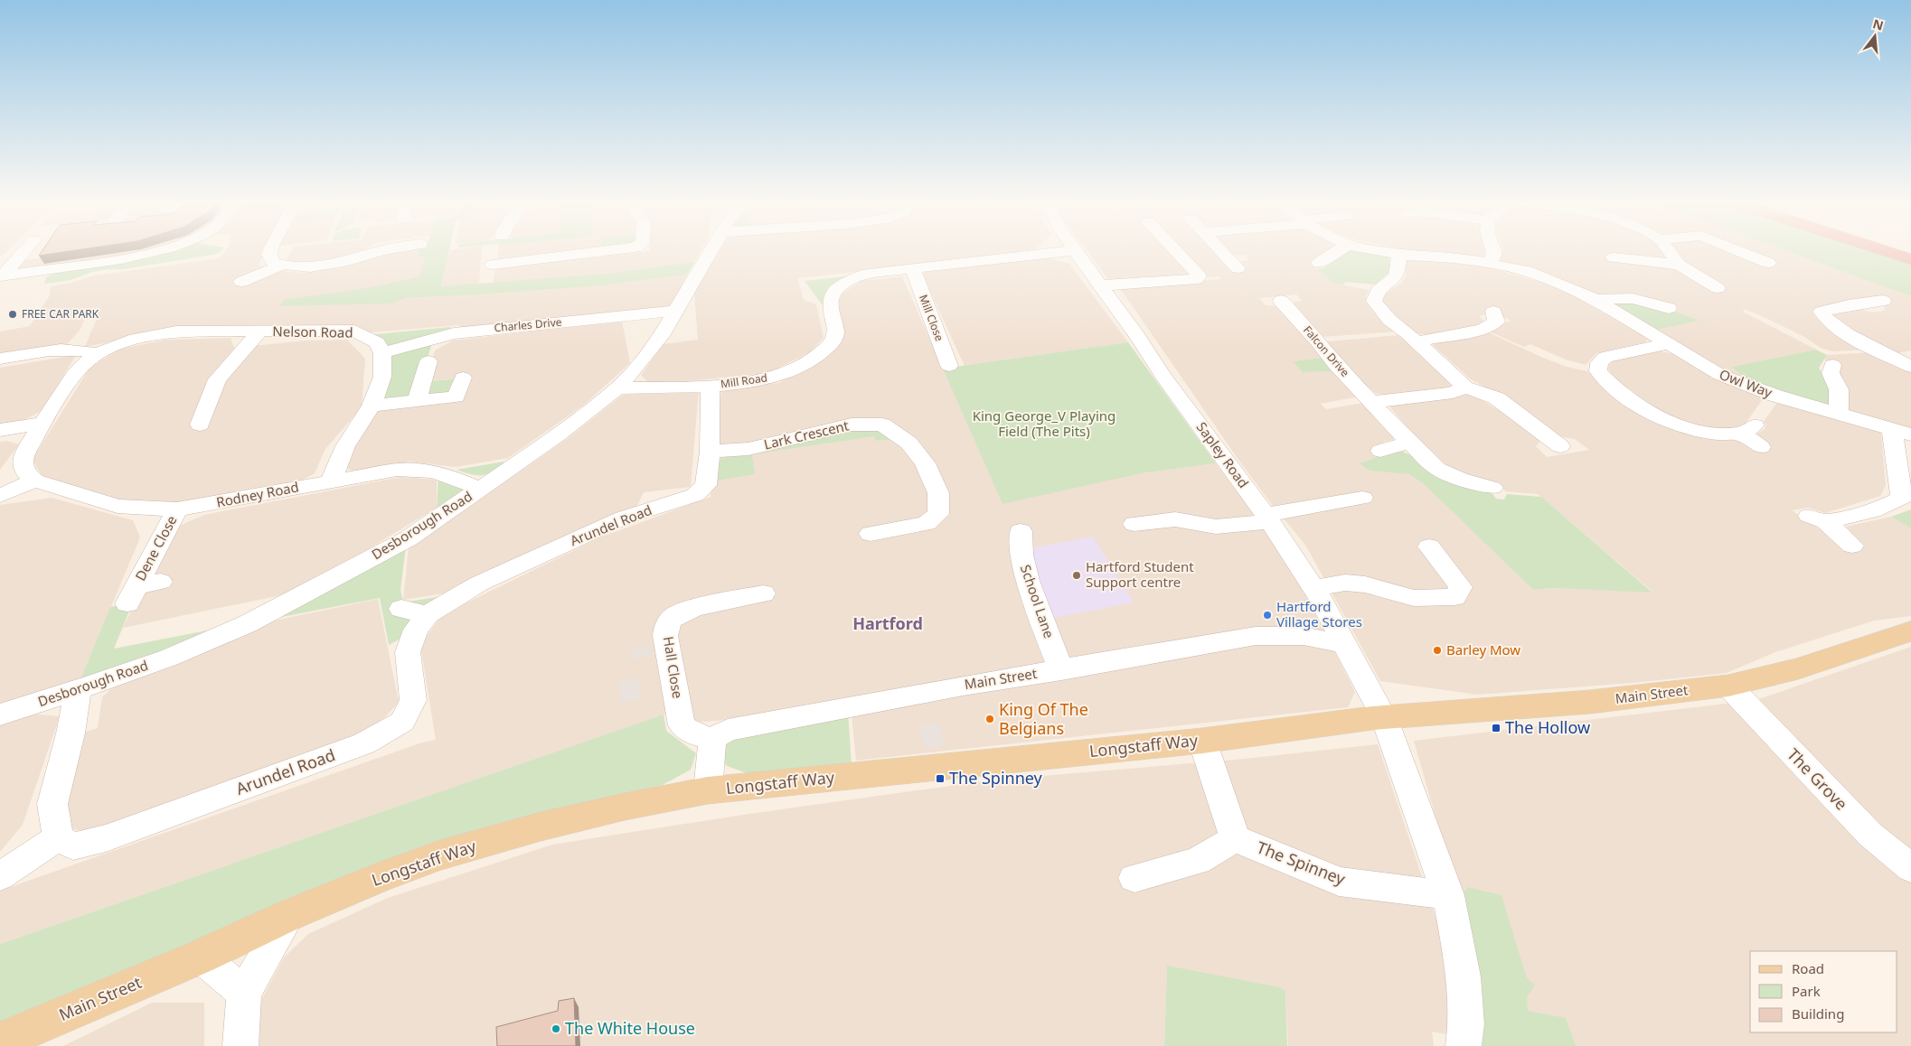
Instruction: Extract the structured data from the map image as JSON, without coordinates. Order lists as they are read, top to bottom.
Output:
{
  "streets": {
    "main road": ["Main Street", "Longstaff Way"],
    "street": [
      "Mill Close",
      "Charles Drive",
      "Nelson Road",
      "Falcon Drive",
      "Mill Road",
      "Owl Way",
      "Lark Crescent",
      "Sapley Road",
      "Rodney Road",
      "Desborough Road",
      "Arundel Road",
      "Dene Close",
      "School Lane",
      "Hall Close",
      "The Grove",
      "The Spinney"
    ]
  },
  "crossings": [
    ["Mill Close", "Mill Road"],
    ["Charles Drive", "Nelson Road"],
    ["Charles Drive", "Desborough Road"],
    ["Mill Road", "Sapley Road"],
    ["Mill Road", "Desborough Road"],
    ["Mill Road", "Arundel Road"],
    ["Lark Crescent", "Arundel Road"],
    ["Sapley Road", "Main Street"],
    ["Sapley Road", "Longstaff Way"],
    ["Rodney Road", "Desborough Road"],
    ["Rodney Road", "Dene Close"],
    ["School Lane", "Main Street"],
    ["Hall Close", "Main Street"],
    ["Main Street", "Longstaff Way"],
    ["Main Street", "The Grove"]
  ],
  "districts": ["Hartford"],
  "parks": ["King George_V Playing Field (The Pits)"],
  "places": {
    "other": [
      "FREE CAR PARK",
      "Hartford Student Support centre",
      "Hartford Village Stores",
      "Barley Mow",
      "King Of The Belgians",
      "The White House"
    ],
    "transit": ["The Hollow", "The Spinney"]
  },
  "legend": ["Road", "Park", "Building"],
  "north": "top"
}
